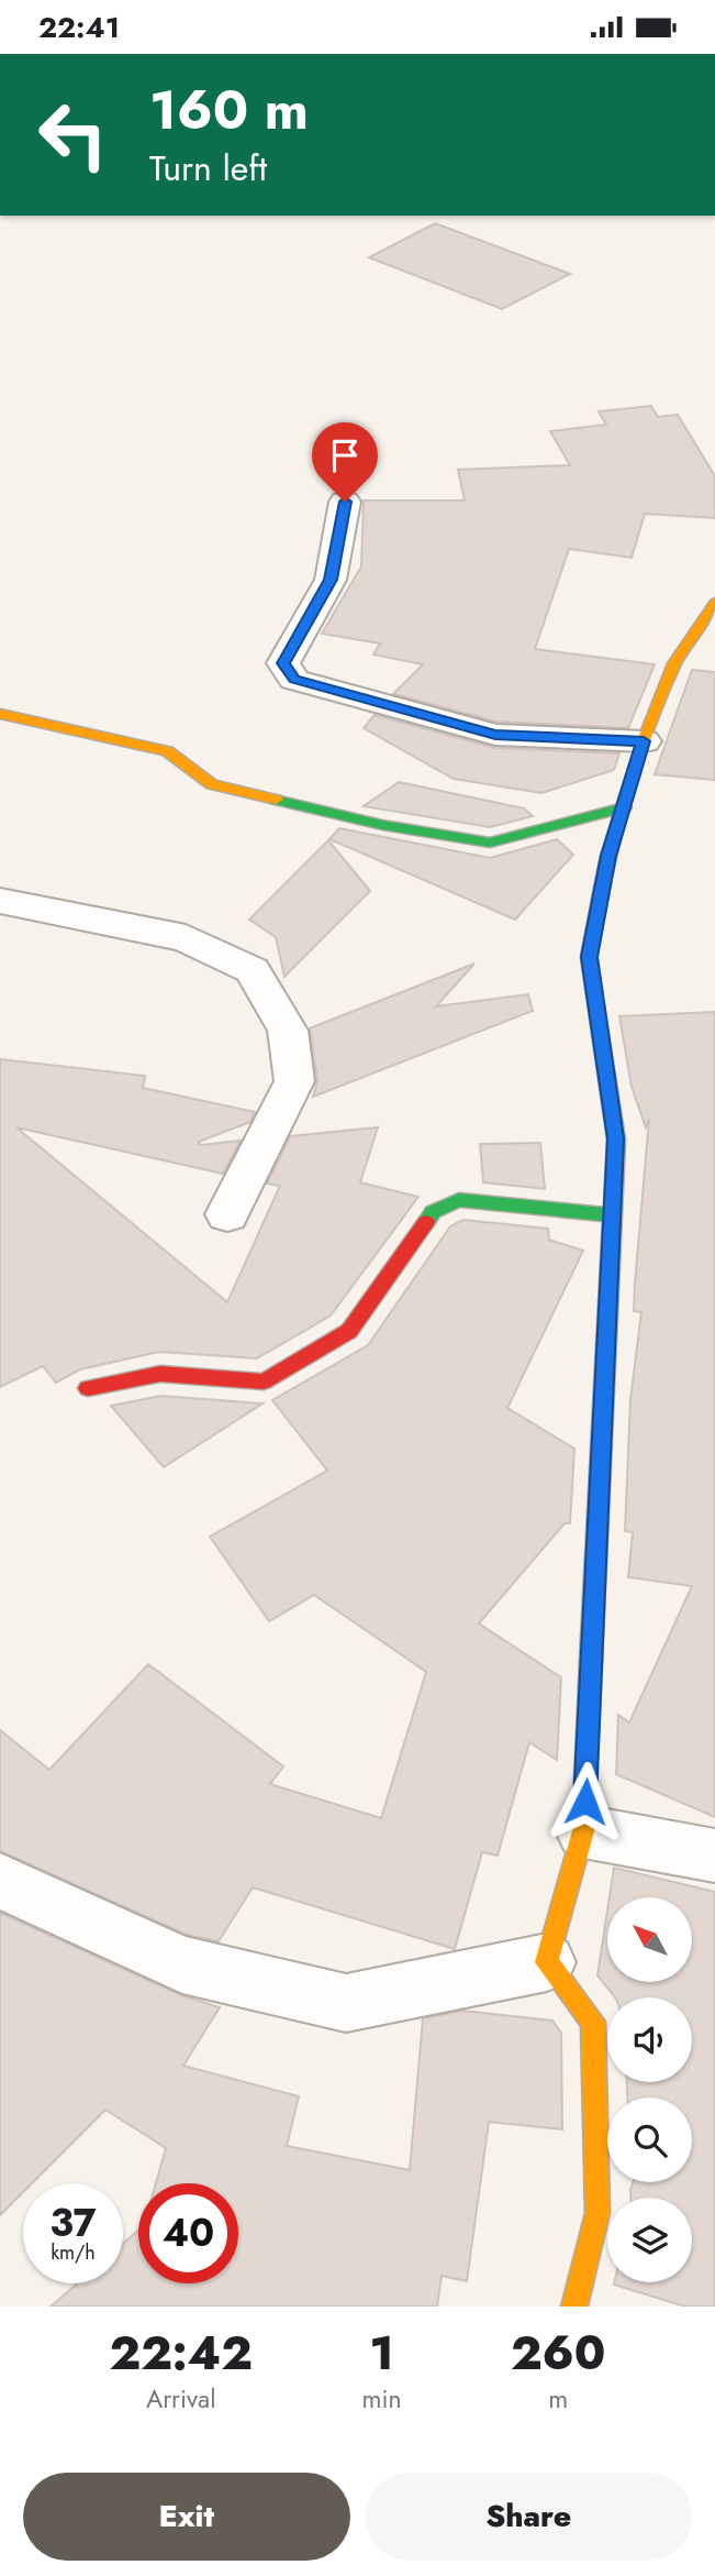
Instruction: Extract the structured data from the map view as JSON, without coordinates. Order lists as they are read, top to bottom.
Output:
{
  "north": "top left",
  "page": {
    "status": "22:41",
    "turn": ["160 m", "Turn left"],
    "speed": "37 km/h",
    "limit": "40",
    "eta": [
      "22:42",
      "Arrival",
      "1",
      "min",
      "260",
      "m"
    ],
    "buttons": ["Exit", "Share"]
  }
}
